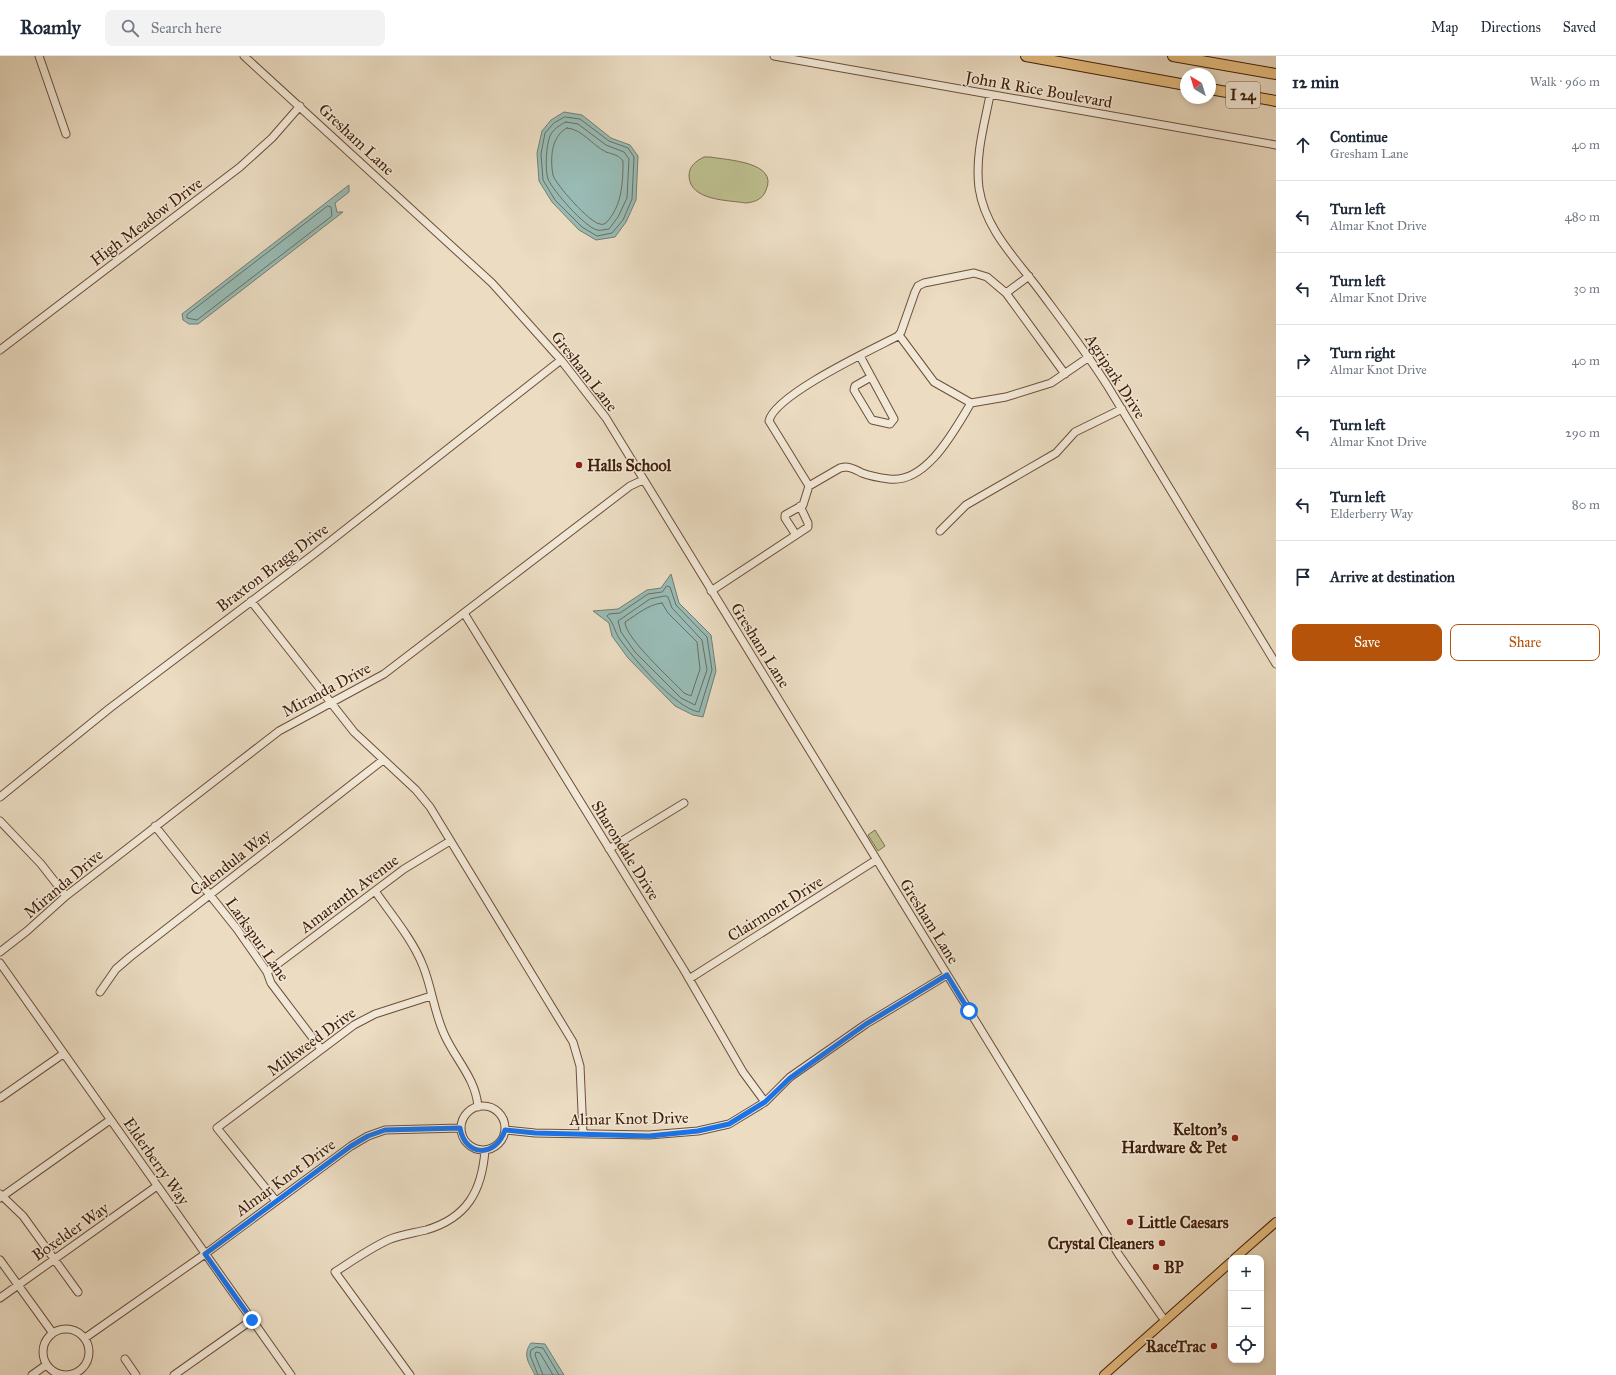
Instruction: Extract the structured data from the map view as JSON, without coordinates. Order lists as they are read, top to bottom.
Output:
{
  "streets": {
    "highway": ["I 24"],
    "street": [
      "John R Rice Boulevard",
      "Gresham Lane",
      "High Meadow Drive",
      "Agripark Drive",
      "Braxton Bragg Drive",
      "Miranda Drive",
      "Sharondale Drive",
      "Calendula Way",
      "Amaranth Avenue",
      "Clairmont Drive",
      "Larkspur Lane",
      "Milkweed Drive",
      "Almar Knot Drive",
      "Elderberry Way",
      "Boxelder Way"
    ]
  },
  "crossings": [
    ["John R Rice Boulevard", "Agripark Drive"],
    ["Gresham Lane", "High Meadow Drive"],
    ["Gresham Lane", "Braxton Bragg Drive"],
    ["Gresham Lane", "Miranda Drive"],
    ["Gresham Lane", "Clairmont Drive"],
    ["Gresham Lane", "Almar Knot Drive"],
    ["Miranda Drive", "Sharondale Drive"],
    ["Miranda Drive", "Larkspur Lane"],
    ["Sharondale Drive", "Clairmont Drive"],
    ["Sharondale Drive", "Almar Knot Drive"],
    ["Calendula Way", "Larkspur Lane"],
    ["Amaranth Avenue", "Larkspur Lane"],
    ["Larkspur Lane", "Milkweed Drive"],
    ["Milkweed Drive", "Almar Knot Drive"],
    ["Almar Knot Drive", "Elderberry Way"],
    ["Elderberry Way", "Boxelder Way"]
  ],
  "places": [
    "Halls School",
    "Kelton's Hardware & Pet",
    "Little Caesars",
    "Crystal Cleaners",
    "BP",
    "RaceTrac"
  ],
  "north": "top left",
  "page": {
    "header": "Roamly",
    "search": "Search here",
    "nav": ["Map", "Directions", "Saved"],
    "heading": ["12 min", "Walk · 960 m"],
    "list": [
      ["Continue", "Gresham Lane", "40 m"],
      ["Turn left", "Almar Knot Drive", "480 m"],
      ["Turn left", "Almar Knot Drive", "30 m"],
      ["Turn right", "Almar Knot Drive", "40 m"],
      ["Turn left", "Almar Knot Drive", "290 m"],
      ["Turn left", "Elderberry Way", "80 m"],
      "Arrive at destination"
    ],
    "buttons": ["Save", "Share"],
    "map_buttons": ["+", "−"]
  }
}
